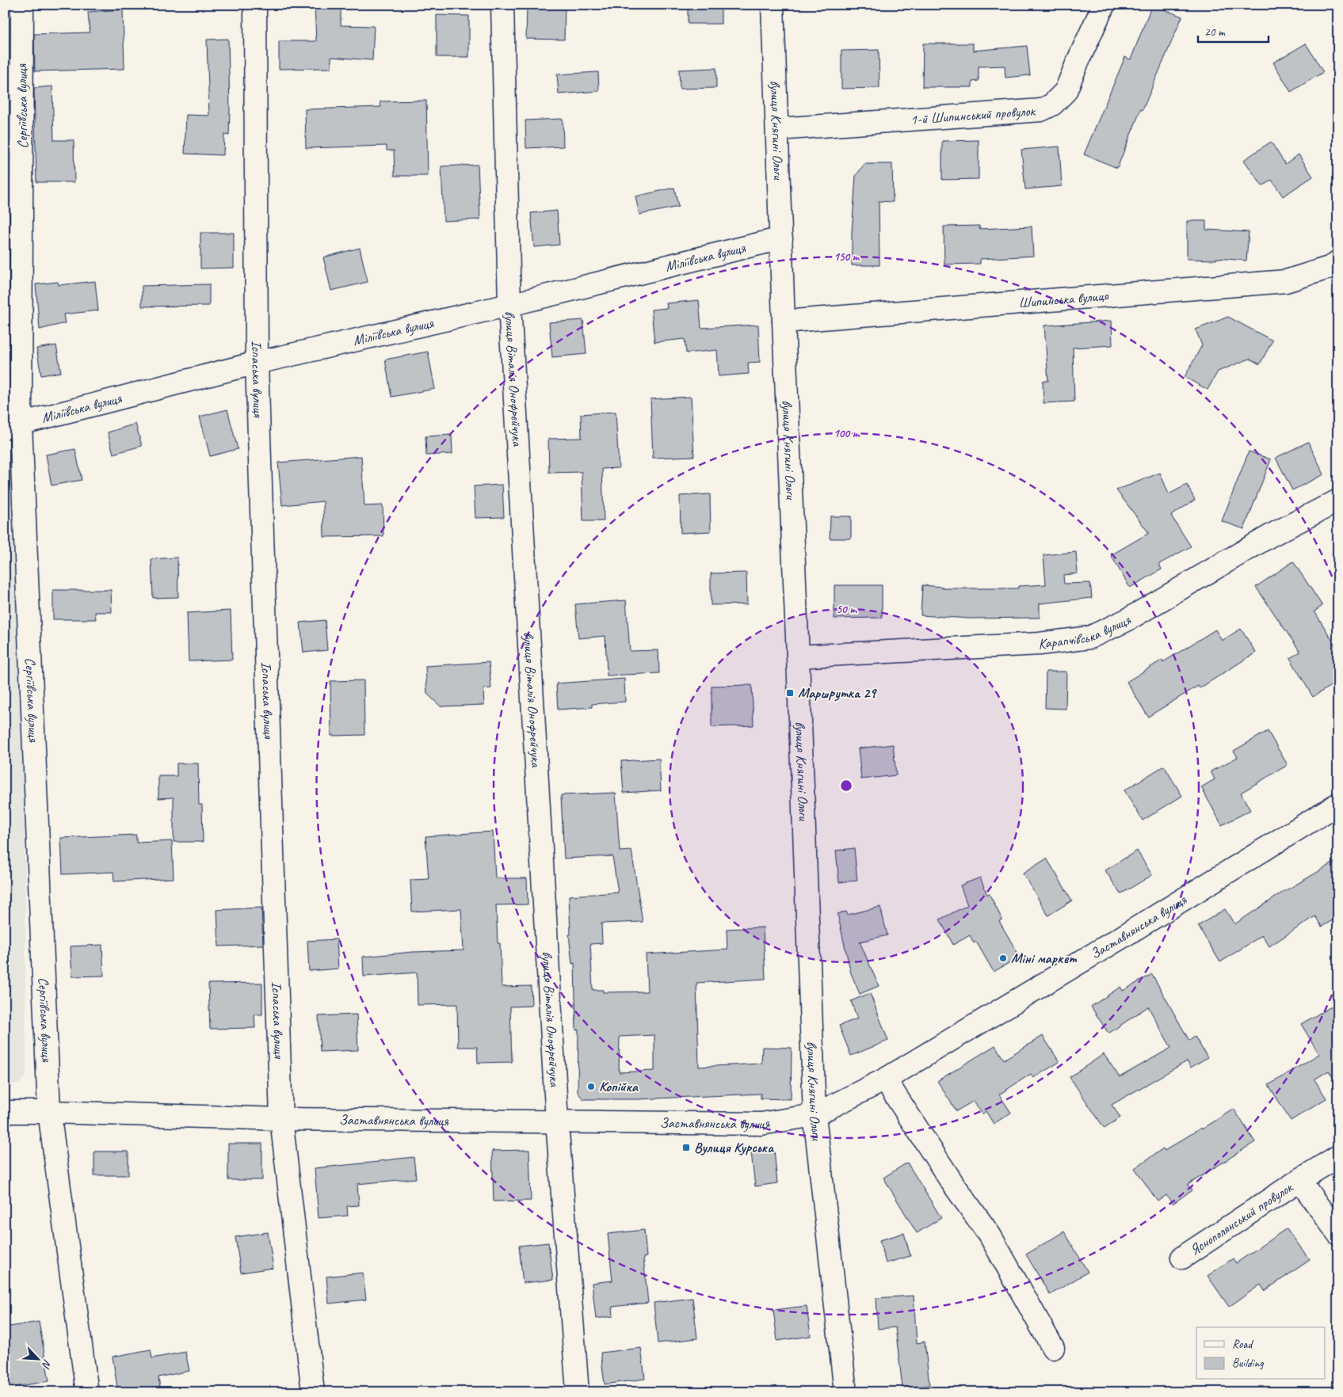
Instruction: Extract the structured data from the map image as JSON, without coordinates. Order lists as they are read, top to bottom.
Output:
{
  "streets": {
    "street": [
      "Сергіївська вулиця",
      "1-й Шипинський провулок",
      "вулиця Княгині Ольги",
      "Міліївська вулиця",
      "Шипинська вулиця",
      "Іспаська вулиця",
      "вулиця Віталія Онофрейчука",
      "Карапчівська вулиця",
      "Заставнянська вулиця",
      "Яснополянський провулок"
    ]
  },
  "crossings": [
    ["Сергіївська вулиця", "Міліївська вулиця"],
    ["Сергіївська вулиця", "Заставнянська вулиця"],
    ["1-й Шипинський провулок", "вулиця Княгині Ольги"],
    ["вулиця Княгині Ольги", "Міліївська вулиця"],
    ["вулиця Княгині Ольги", "Шипинська вулиця"],
    ["вулиця Княгині Ольги", "Карапчівська вулиця"],
    ["вулиця Княгині Ольги", "Заставнянська вулиця"],
    ["Міліївська вулиця", "Іспаська вулиця"],
    ["Міліївська вулиця", "вулиця Віталія Онофрейчука"],
    ["Іспаська вулиця", "Заставнянська вулиця"],
    ["вулиця Віталія Онофрейчука", "Заставнянська вулиця"]
  ],
  "places": {
    "transit": ["Маршрутка 29", "Вулиця Курська"],
    "other": ["Міні маркет", "Копійка"]
  },
  "legend": ["Road", "Building"],
  "scale_bar": "20 m",
  "north": "bottom right",
  "rings": ["150 m", "100 m", "50 m"]
}
